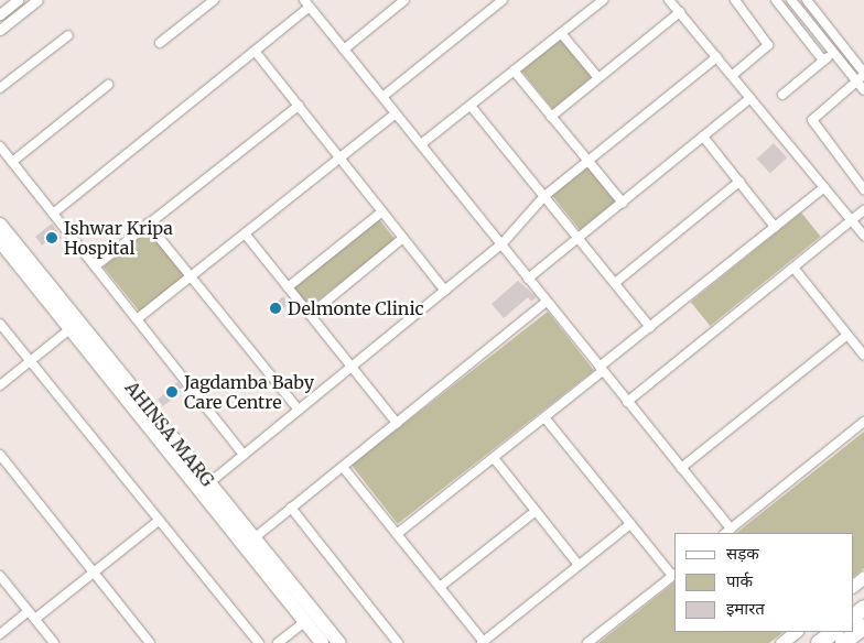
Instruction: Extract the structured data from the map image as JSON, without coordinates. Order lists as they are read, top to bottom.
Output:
{
  "streets": {
    "highway": ["AHINSA MARG"]
  },
  "places": ["Ishwar Kripa Hospital", "Delmonte Clinic", "Jagdamba Baby Care Centre"],
  "legend": ["सड़क", "पार्क", "इमारत"]
}
